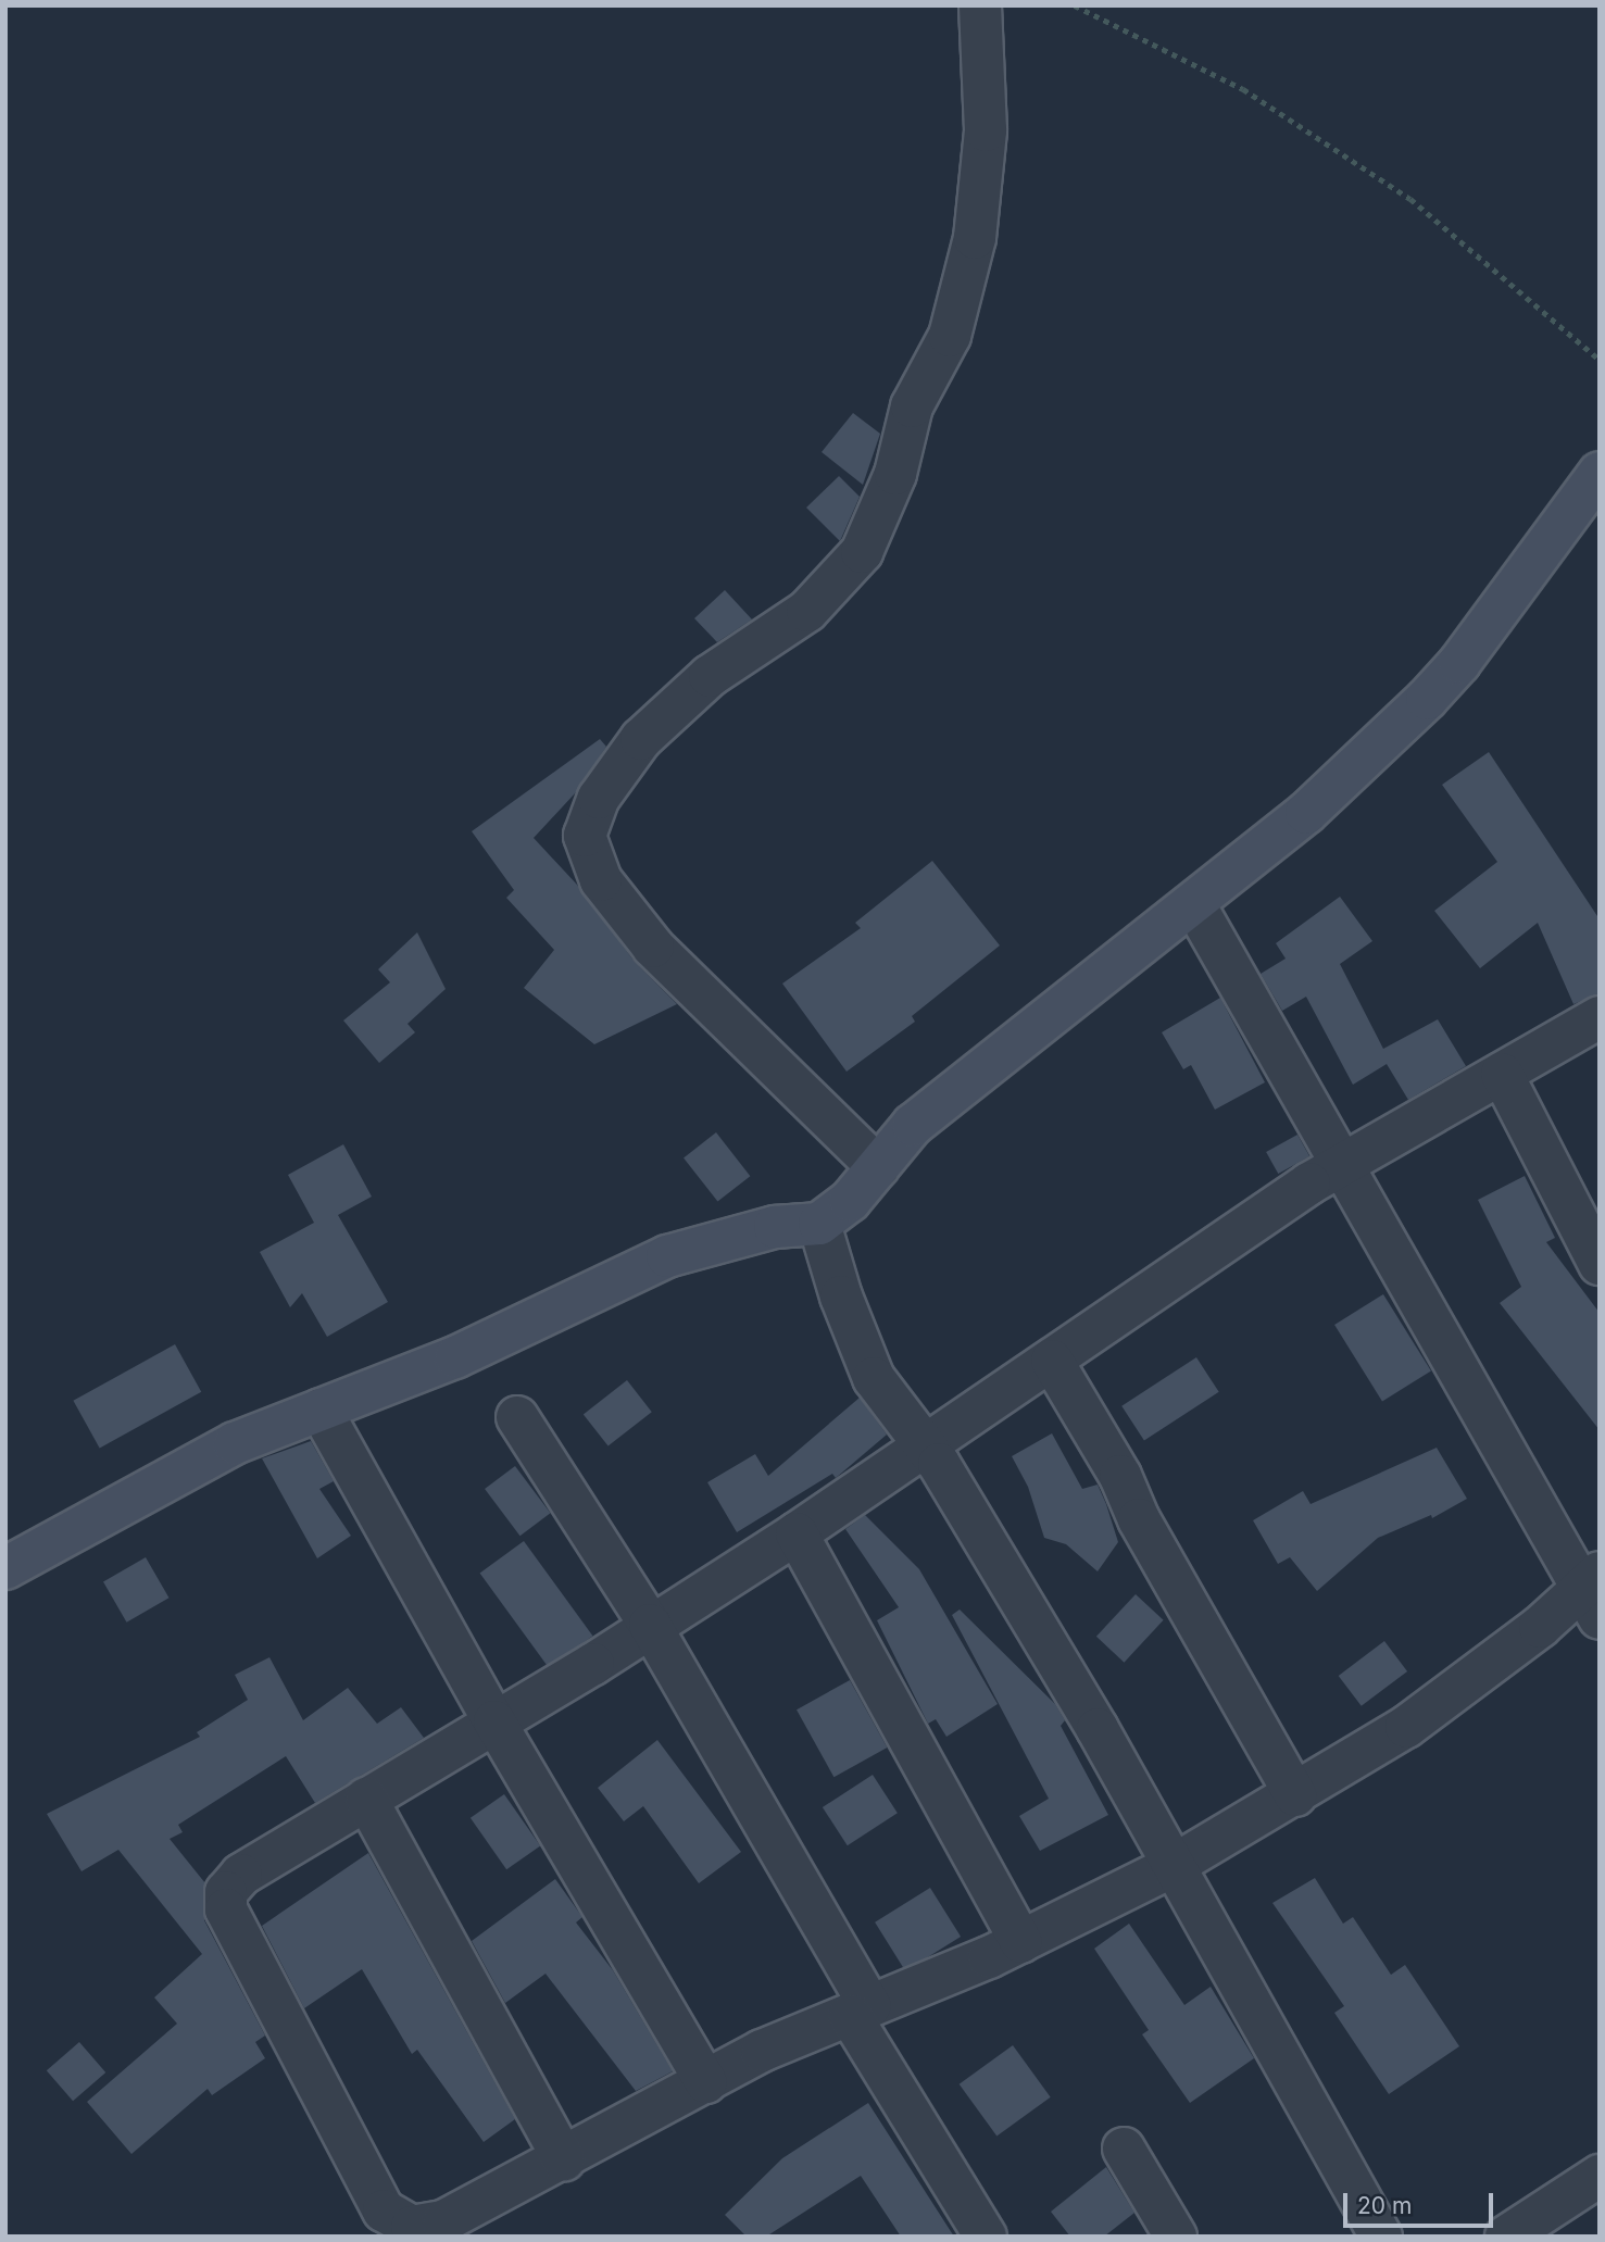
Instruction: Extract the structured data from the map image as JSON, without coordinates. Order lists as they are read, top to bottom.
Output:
{
  "scale_bar": "20 m"
}
